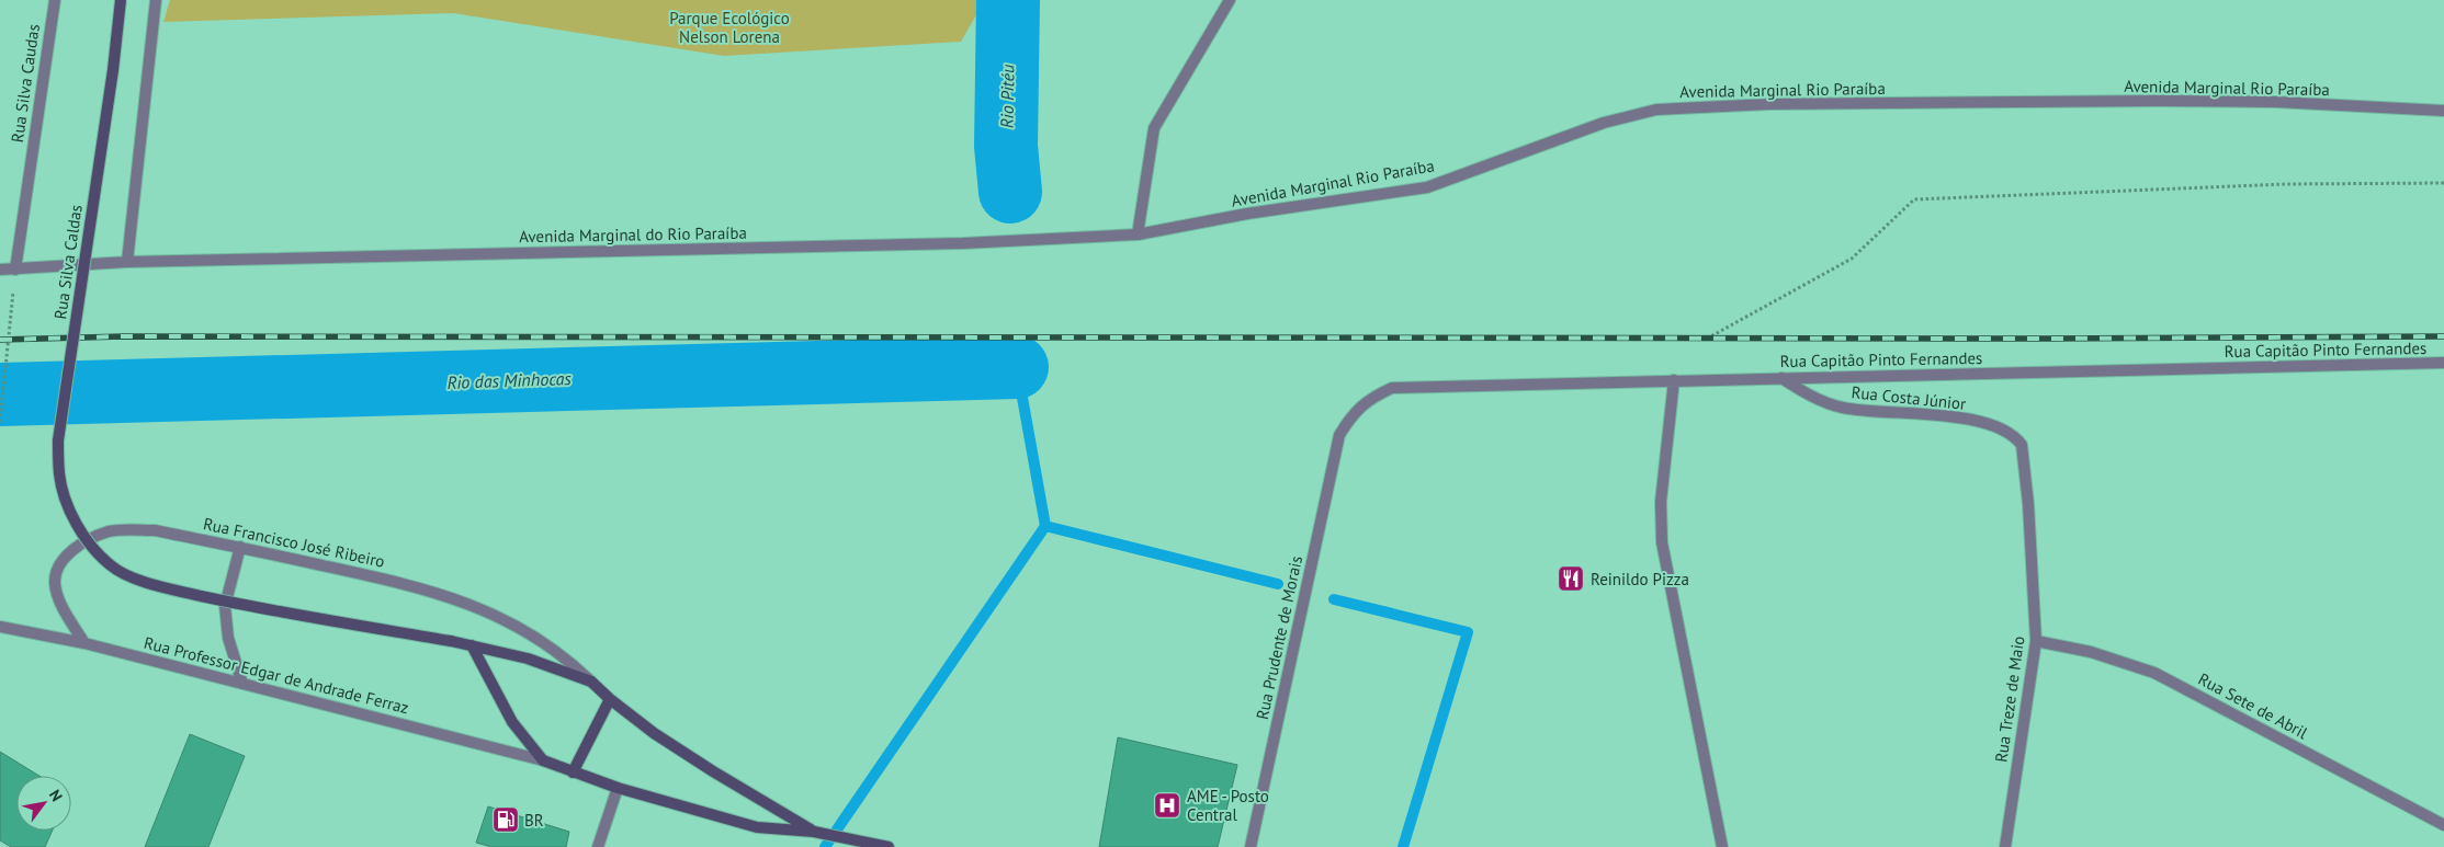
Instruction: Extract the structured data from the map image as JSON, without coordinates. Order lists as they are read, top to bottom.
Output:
{
  "streets": {
    "main road": ["Rua Silva Caldas", "Rua Professor Edgar de Andrade Ferraz"],
    "street": [
      "Rua Silva Caudas",
      "Avenida Marginal Rio Paraíba",
      "Avenida Marginal do Rio Paraíba",
      "Rua Capitão Pinto Fernandes",
      "Rua Costa Júnior",
      "Rua Francisco José Ribeiro",
      "Rua Prudente de Morais",
      "Rua Treze de Maio",
      "Rua Sete de Abril"
    ]
  },
  "crossings": [
    ["Rua Silva Caudas", "Avenida Marginal do Rio Paraíba"],
    ["Avenida Marginal Rio Paraíba", "Avenida Marginal do Rio Paraíba"],
    ["Rua Silva Caldas", "Rua Professor Edgar de Andrade Ferraz"],
    ["Rua Capitão Pinto Fernandes", "Rua Costa Júnior"],
    ["Rua Capitão Pinto Fernandes", "Rua Prudente de Morais"],
    ["Rua Costa Júnior", "Rua Treze de Maio"],
    ["Rua Francisco José Ribeiro", "Rua Professor Edgar de Andrade Ferraz"],
    ["Rua Treze de Maio", "Rua Sete de Abril"]
  ],
  "water": ["Rio Pitéu", "Rio das Minhocas"],
  "parks": ["Parque Ecológico Nelson Lorena"],
  "places": {
    "restaurant": ["Reinildo Pizza"],
    "hospital": ["AME - Posto Central"],
    "fuel station": ["BR"]
  },
  "north": "top right"
}
